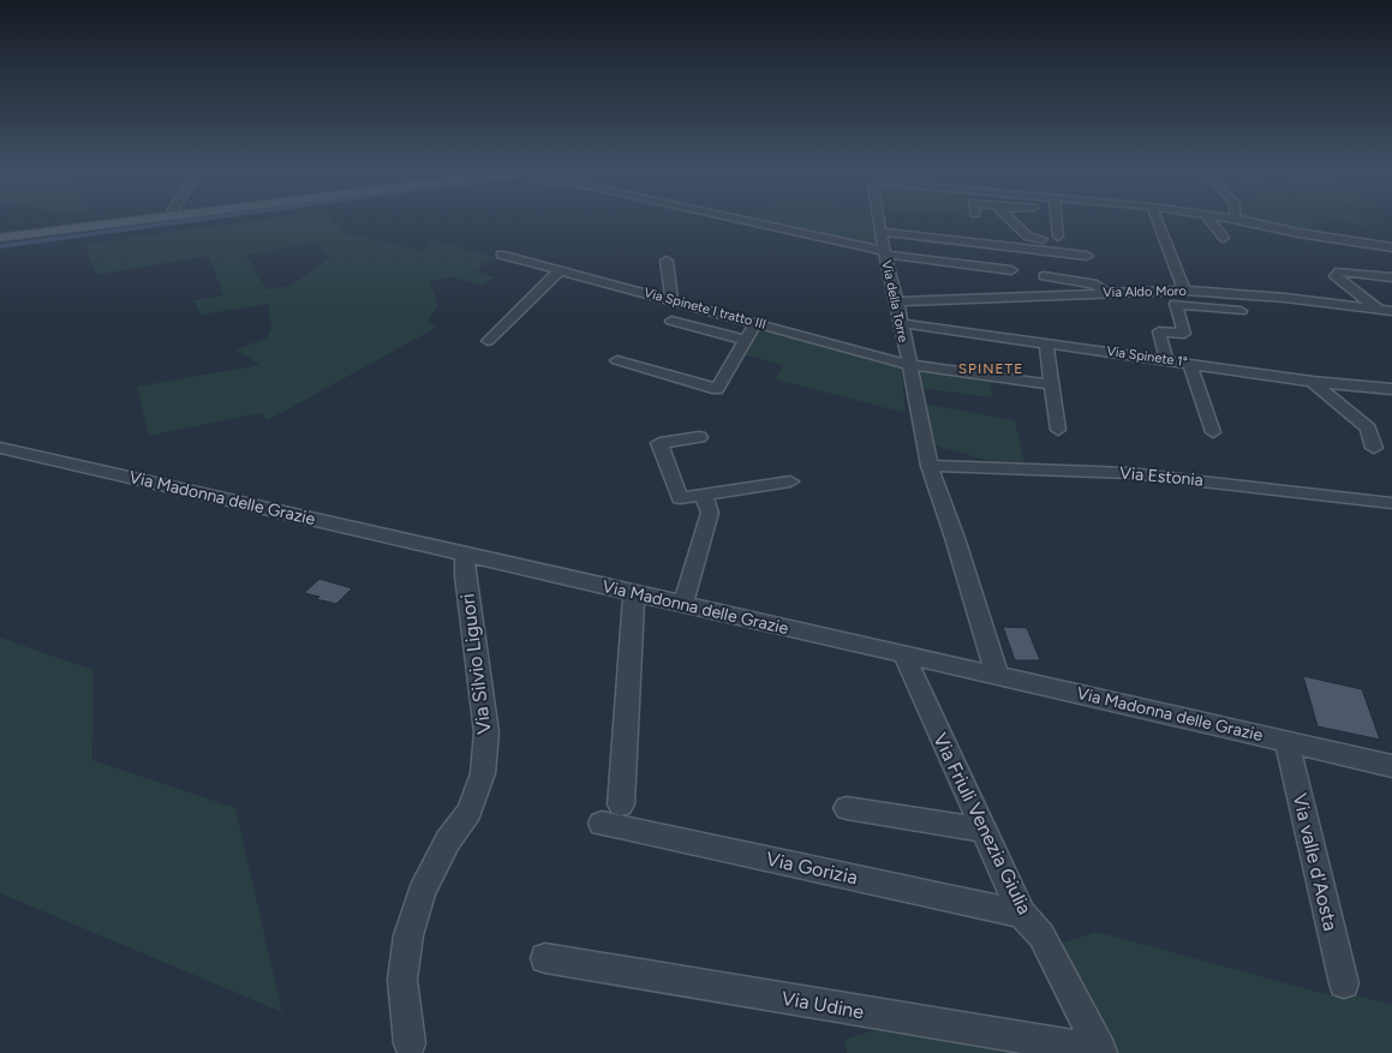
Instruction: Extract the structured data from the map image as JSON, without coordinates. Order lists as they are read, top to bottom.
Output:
{
  "streets": {
    "street": [
      "Via Aldo Moro",
      "Via della Torre",
      "Via Spinete I tratto III",
      "Via Spinete 1°",
      "Via Estonia",
      "Via Madonna delle Grazie",
      "Via Silvio Liguori",
      "Via Friuli Venezia Giulia",
      "Via valle d'Aosta",
      "Via Gorizia",
      "Via Udine"
    ]
  },
  "crossings": [
    ["Via Aldo Moro", "Via della Torre"],
    ["Via della Torre", "Via Spinete I tratto III"],
    ["Via della Torre", "Via Spinete 1°"],
    ["Via della Torre", "Via Estonia"],
    ["Via della Torre", "Via Madonna delle Grazie"],
    ["Via Madonna delle Grazie", "Via Silvio Liguori"],
    ["Via Madonna delle Grazie", "Via Friuli Venezia Giulia"],
    ["Via Madonna delle Grazie", "Via valle d'Aosta"],
    ["Via Friuli Venezia Giulia", "Via Gorizia"],
    ["Via Friuli Venezia Giulia", "Via Udine"]
  ],
  "districts": ["SPINETE"]
}
